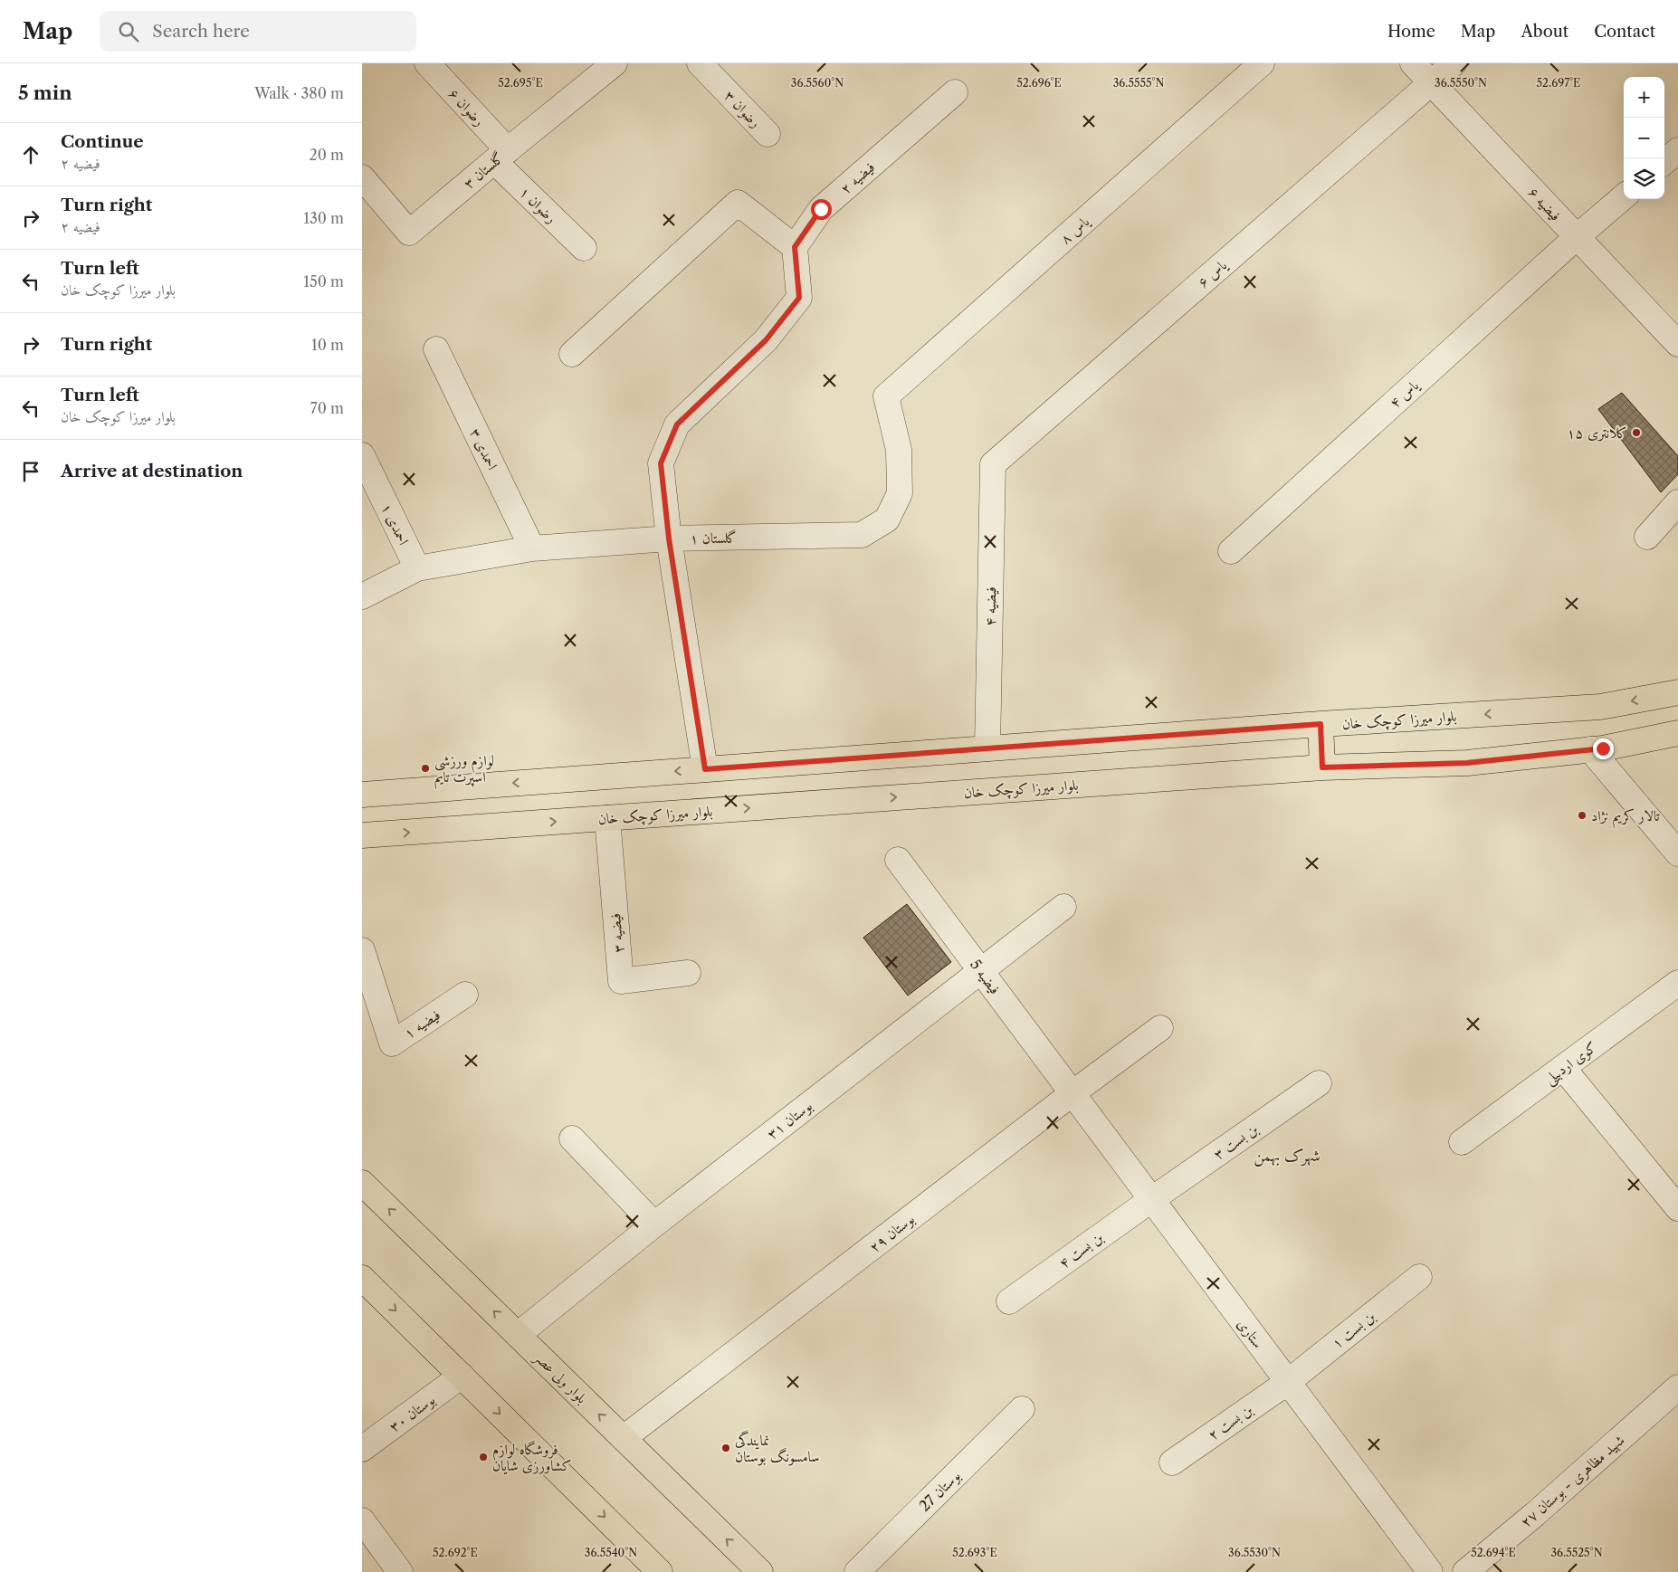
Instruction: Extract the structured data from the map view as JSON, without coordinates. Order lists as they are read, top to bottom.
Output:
{
  "streets": {
    "main road": ["بلوار میرزا کوچک خان", "بلوار ولی عصر"],
    "street": [
      "رضوان ۶",
      "رضوان ۳",
      "گلستان ۳",
      "فیضیه ۲",
      "فیضیه ۶",
      "رضوان ۱",
      "یاس ۸",
      "یاس ۶",
      "یاس ۴",
      "احمدی ۳",
      "احمدی ۱",
      "گلستان ۱",
      "فیضیه ۴",
      "فیضیه ۳",
      "فیضیه 5",
      "فیضیه ۱",
      "کوی اردبیلی",
      "بوستان ۳۱",
      "بن بست ۳",
      "بوستان ۲۹",
      "بن بست ۴",
      "۱ بن بست",
      "ستاری",
      "بوستان ۳۰",
      "بن بست ۲",
      "شهید مظاهری - بوستان ۲۷",
      "بوستان 27"
    ]
  },
  "crossings": [
    ["رضوان ۶", "گلستان ۳"],
    ["رضوان ۶", "رضوان ۱"],
    ["گلستان ۳", "رضوان ۱"],
    ["فیضیه ۶", "یاس ۶"],
    ["فیضیه ۶", "یاس ۴"],
    ["یاس ۸", "گلستان ۱"],
    ["یاس ۶", "فیضیه ۴"],
    ["احمدی ۳", "گلستان ۱"],
    ["احمدی ۱", "گلستان ۱"],
    ["فیضیه ۴", "بلوار میرزا کوچک خان"],
    ["بلوار میرزا کوچک خان", "فیضیه ۳"],
    ["فیضیه 5", "بوستان ۳۱"],
    ["فیضیه 5", "بوستان ۲۹"],
    ["فیضیه 5", "ستاری"],
    ["بوستان ۳۱", "بلوار ولی عصر"],
    ["بن بست ۳", "بن بست ۴"],
    ["بن بست ۳", "ستاری"],
    ["بوستان ۲۹", "ستاری"],
    ["بوستان ۲۹", "بلوار ولی عصر"],
    ["بن بست ۴", "ستاری"],
    ["۱ بن بست", "ستاری"],
    ["۱ بن بست", "بن بست ۲"],
    ["ستاری", "بن بست ۲"]
  ],
  "districts": ["شهرک بهمن"],
  "places": [
    "کلانتری ۱۵",
    "لوازم ورزشی اسپرت تایم",
    "تالار کریم نژاد",
    "نمایندگی سامسونگ بوستان",
    "فروشگاه لوازم کشاورزی شایان"
  ],
  "page": {
    "header": "Map",
    "search": "Search here",
    "nav": [
      "Home",
      "Map",
      "About",
      "Contact"
    ],
    "heading": ["5 min", "Walk · 380 m"],
    "map_buttons": ["+", "−"],
    "list": [
      ["Continue", "فیضیه ۲", "20 m"],
      ["Turn right", "فیضیه ۲", "130 m"],
      ["Turn left", "بلوار میرزا کوچک خان", "150 m"],
      ["Turn right", "10 m"],
      ["Turn left", "بلوار میرزا کوچک خان", "70 m"],
      "Arrive at destination"
    ]
  },
  "coordinates": [
    "52.695°E",
    "52.696°E",
    "36.5555°N",
    "52.697°E",
    "36.5560°N",
    "36.5550°N",
    "52.692°E",
    "36.5540°N",
    "52.693°E",
    "36.5530°N",
    "52.694°E",
    "36.5525°N"
  ]
}
